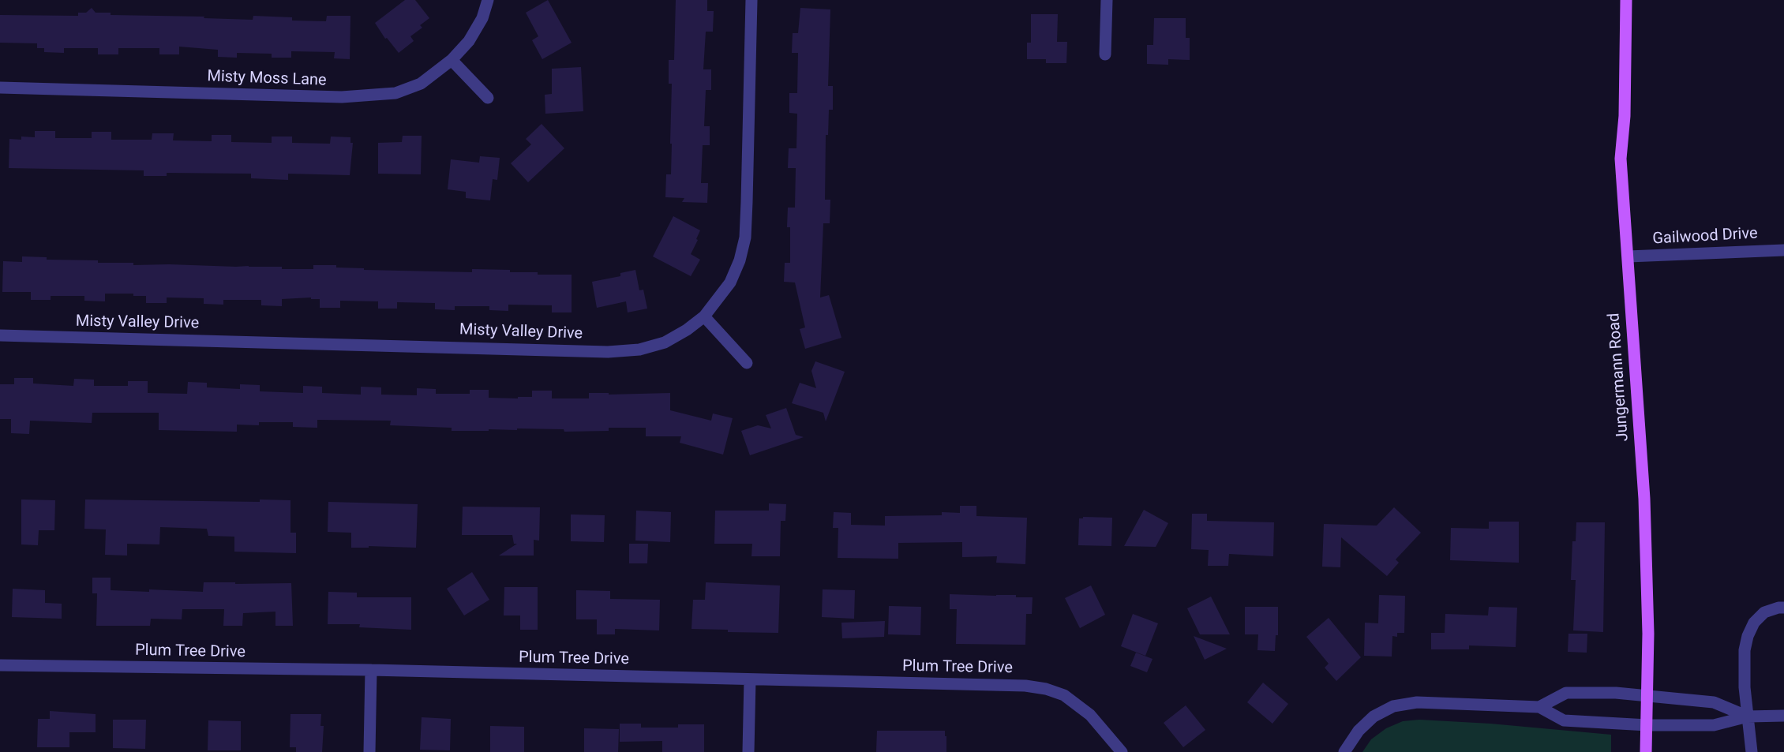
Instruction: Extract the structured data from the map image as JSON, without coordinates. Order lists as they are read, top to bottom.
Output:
{
  "streets": {
    "main road": ["Jungermann Road"],
    "street": [
      "Misty Moss Lane",
      "Gailwood Drive",
      "Misty Valley Drive",
      "Plum Tree Drive"
    ]
  },
  "crossings": [
    ["Gailwood Drive", "Jungermann Road"]
  ]
}
